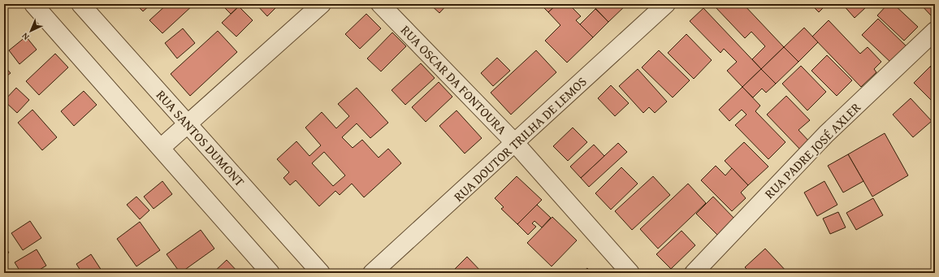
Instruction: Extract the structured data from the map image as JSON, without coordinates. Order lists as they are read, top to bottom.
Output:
{
  "streets": {
    "street": [
      "RUA OSCAR DA FONTOURA",
      "RUA SANTOS DUMONT",
      "RUA DOUTOR TRILHA DE LEMOS",
      "RUA PADRE JOSÉ AXLER"
    ]
  },
  "crossings": [
    ["RUA OSCAR DA FONTOURA", "RUA DOUTOR TRILHA DE LEMOS"]
  ],
  "north": "bottom left"
}
